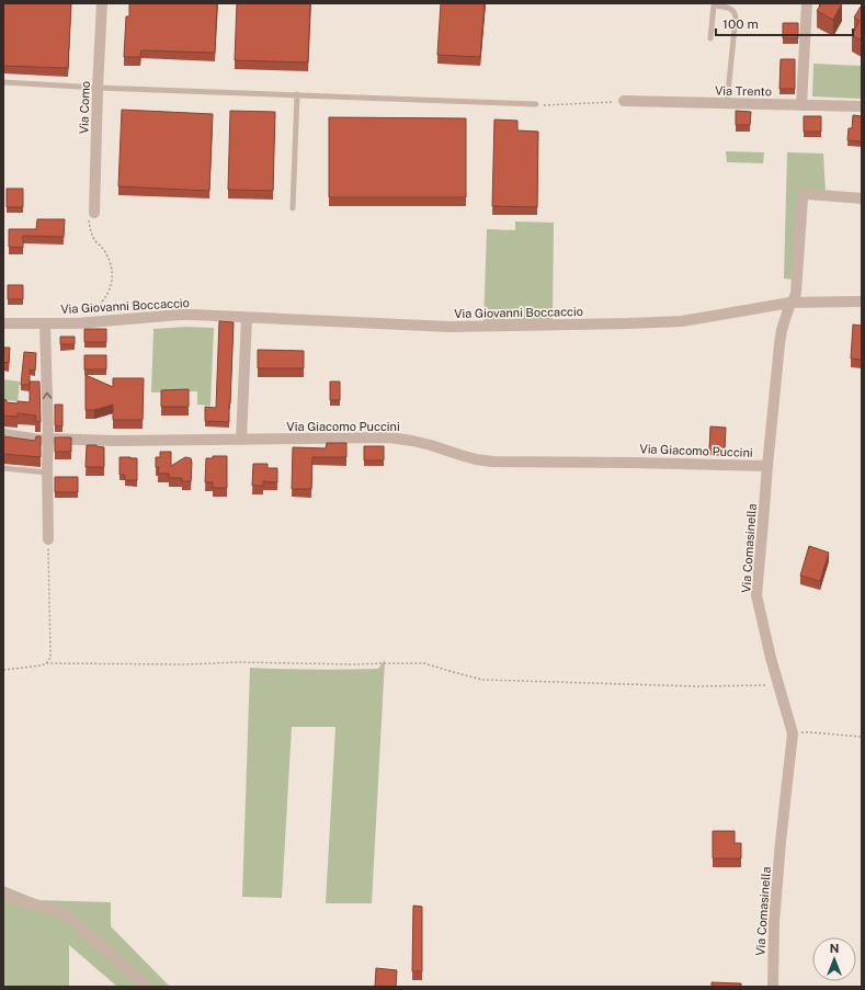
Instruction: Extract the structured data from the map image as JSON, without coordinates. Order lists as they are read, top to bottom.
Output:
{
  "streets": {
    "street": [
      "Via Trento",
      "Via Como",
      "Via Giovanni Boccaccio",
      "Via Giacomo Puccini",
      "Via Comasinella"
    ]
  },
  "crossings": [
    ["Via Giovanni Boccaccio", "Via Comasinella"],
    ["Via Giacomo Puccini", "Via Comasinella"]
  ],
  "scale_bar": "100 m",
  "north": "top"
}
